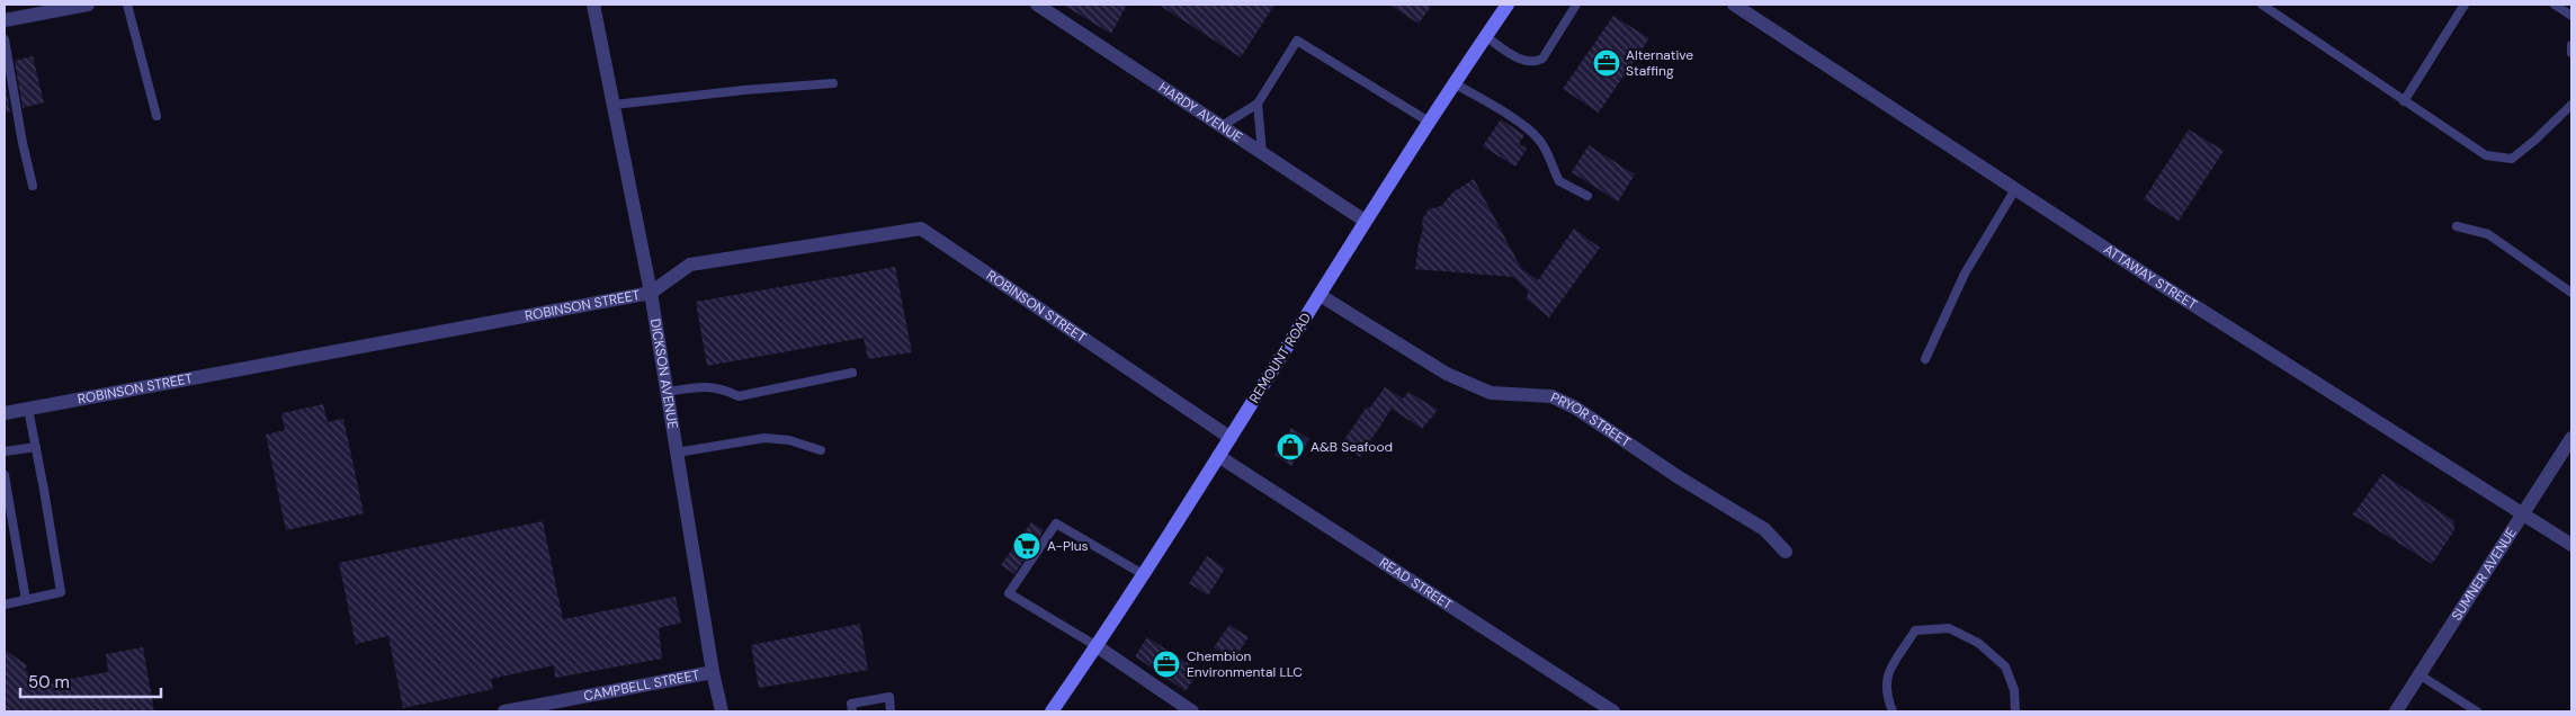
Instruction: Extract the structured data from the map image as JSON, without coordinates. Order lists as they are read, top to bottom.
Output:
{
  "streets": {
    "main road": ["REMOUNT ROAD"],
    "street": [
      "HARDY AVENUE",
      "ATTAWAY STREET",
      "ROBINSON STREET",
      "DICKSON AVENUE",
      "PRYOR STREET",
      "SUMNER AVENUE",
      "READ STREET",
      "CAMPBELL STREET"
    ]
  },
  "crossings": [
    ["HARDY AVENUE", "REMOUNT ROAD"],
    ["ATTAWAY STREET", "SUMNER AVENUE"],
    ["ROBINSON STREET", "REMOUNT ROAD"],
    ["ROBINSON STREET", "DICKSON AVENUE"],
    ["REMOUNT ROAD", "PRYOR STREET"],
    ["REMOUNT ROAD", "READ STREET"],
    ["DICKSON AVENUE", "CAMPBELL STREET"]
  ],
  "places": {
    "office": ["Alternative Staffing", "Chembion Environmental LLC"],
    "shop": ["A&B Seafood"],
    "supermarket": ["A-Plus"]
  },
  "scale_bar": "50 m"
}
